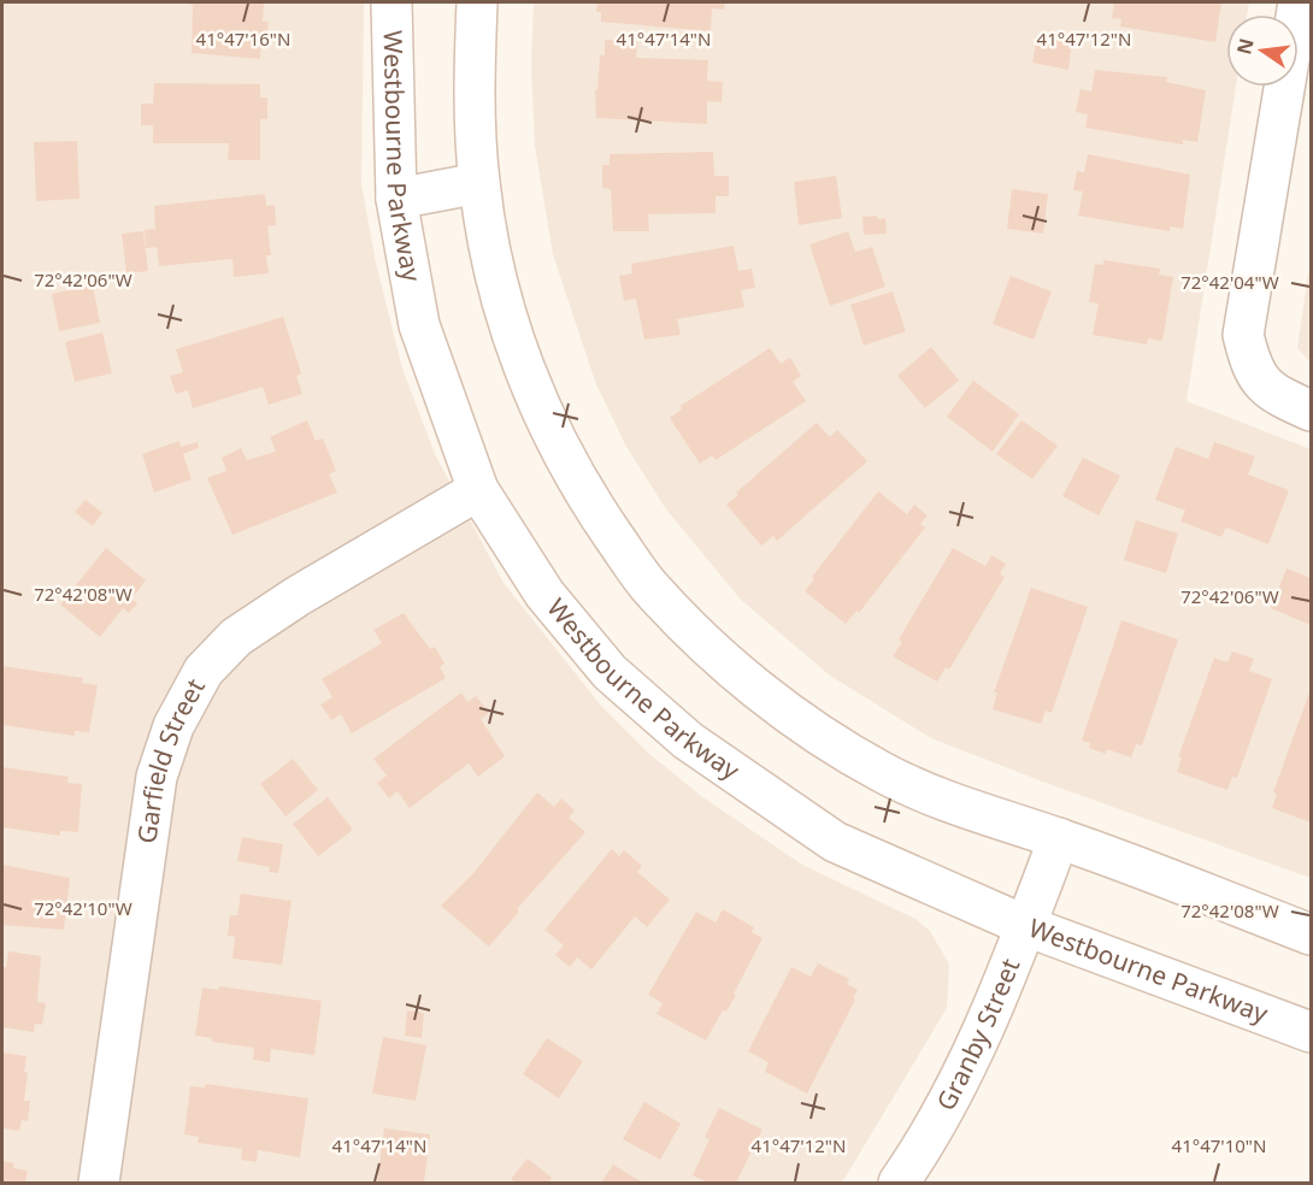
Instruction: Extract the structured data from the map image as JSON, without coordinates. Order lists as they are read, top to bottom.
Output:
{
  "streets": {
    "main road": ["Westbourne Parkway", "Garfield Street", "Granby Street"]
  },
  "crossings": [
    ["Westbourne Parkway", "Garfield Street"],
    ["Westbourne Parkway", "Granby Street"]
  ],
  "north": "left",
  "coordinates": [
    "41°47'16\"N",
    "41°47'14\"N",
    "41°47'12\"N",
    "72°42'06\"W",
    "72°42'04\"W",
    "72°42'08\"W",
    "72°42'10\"W",
    "41°47'10\"N"
  ]
}
